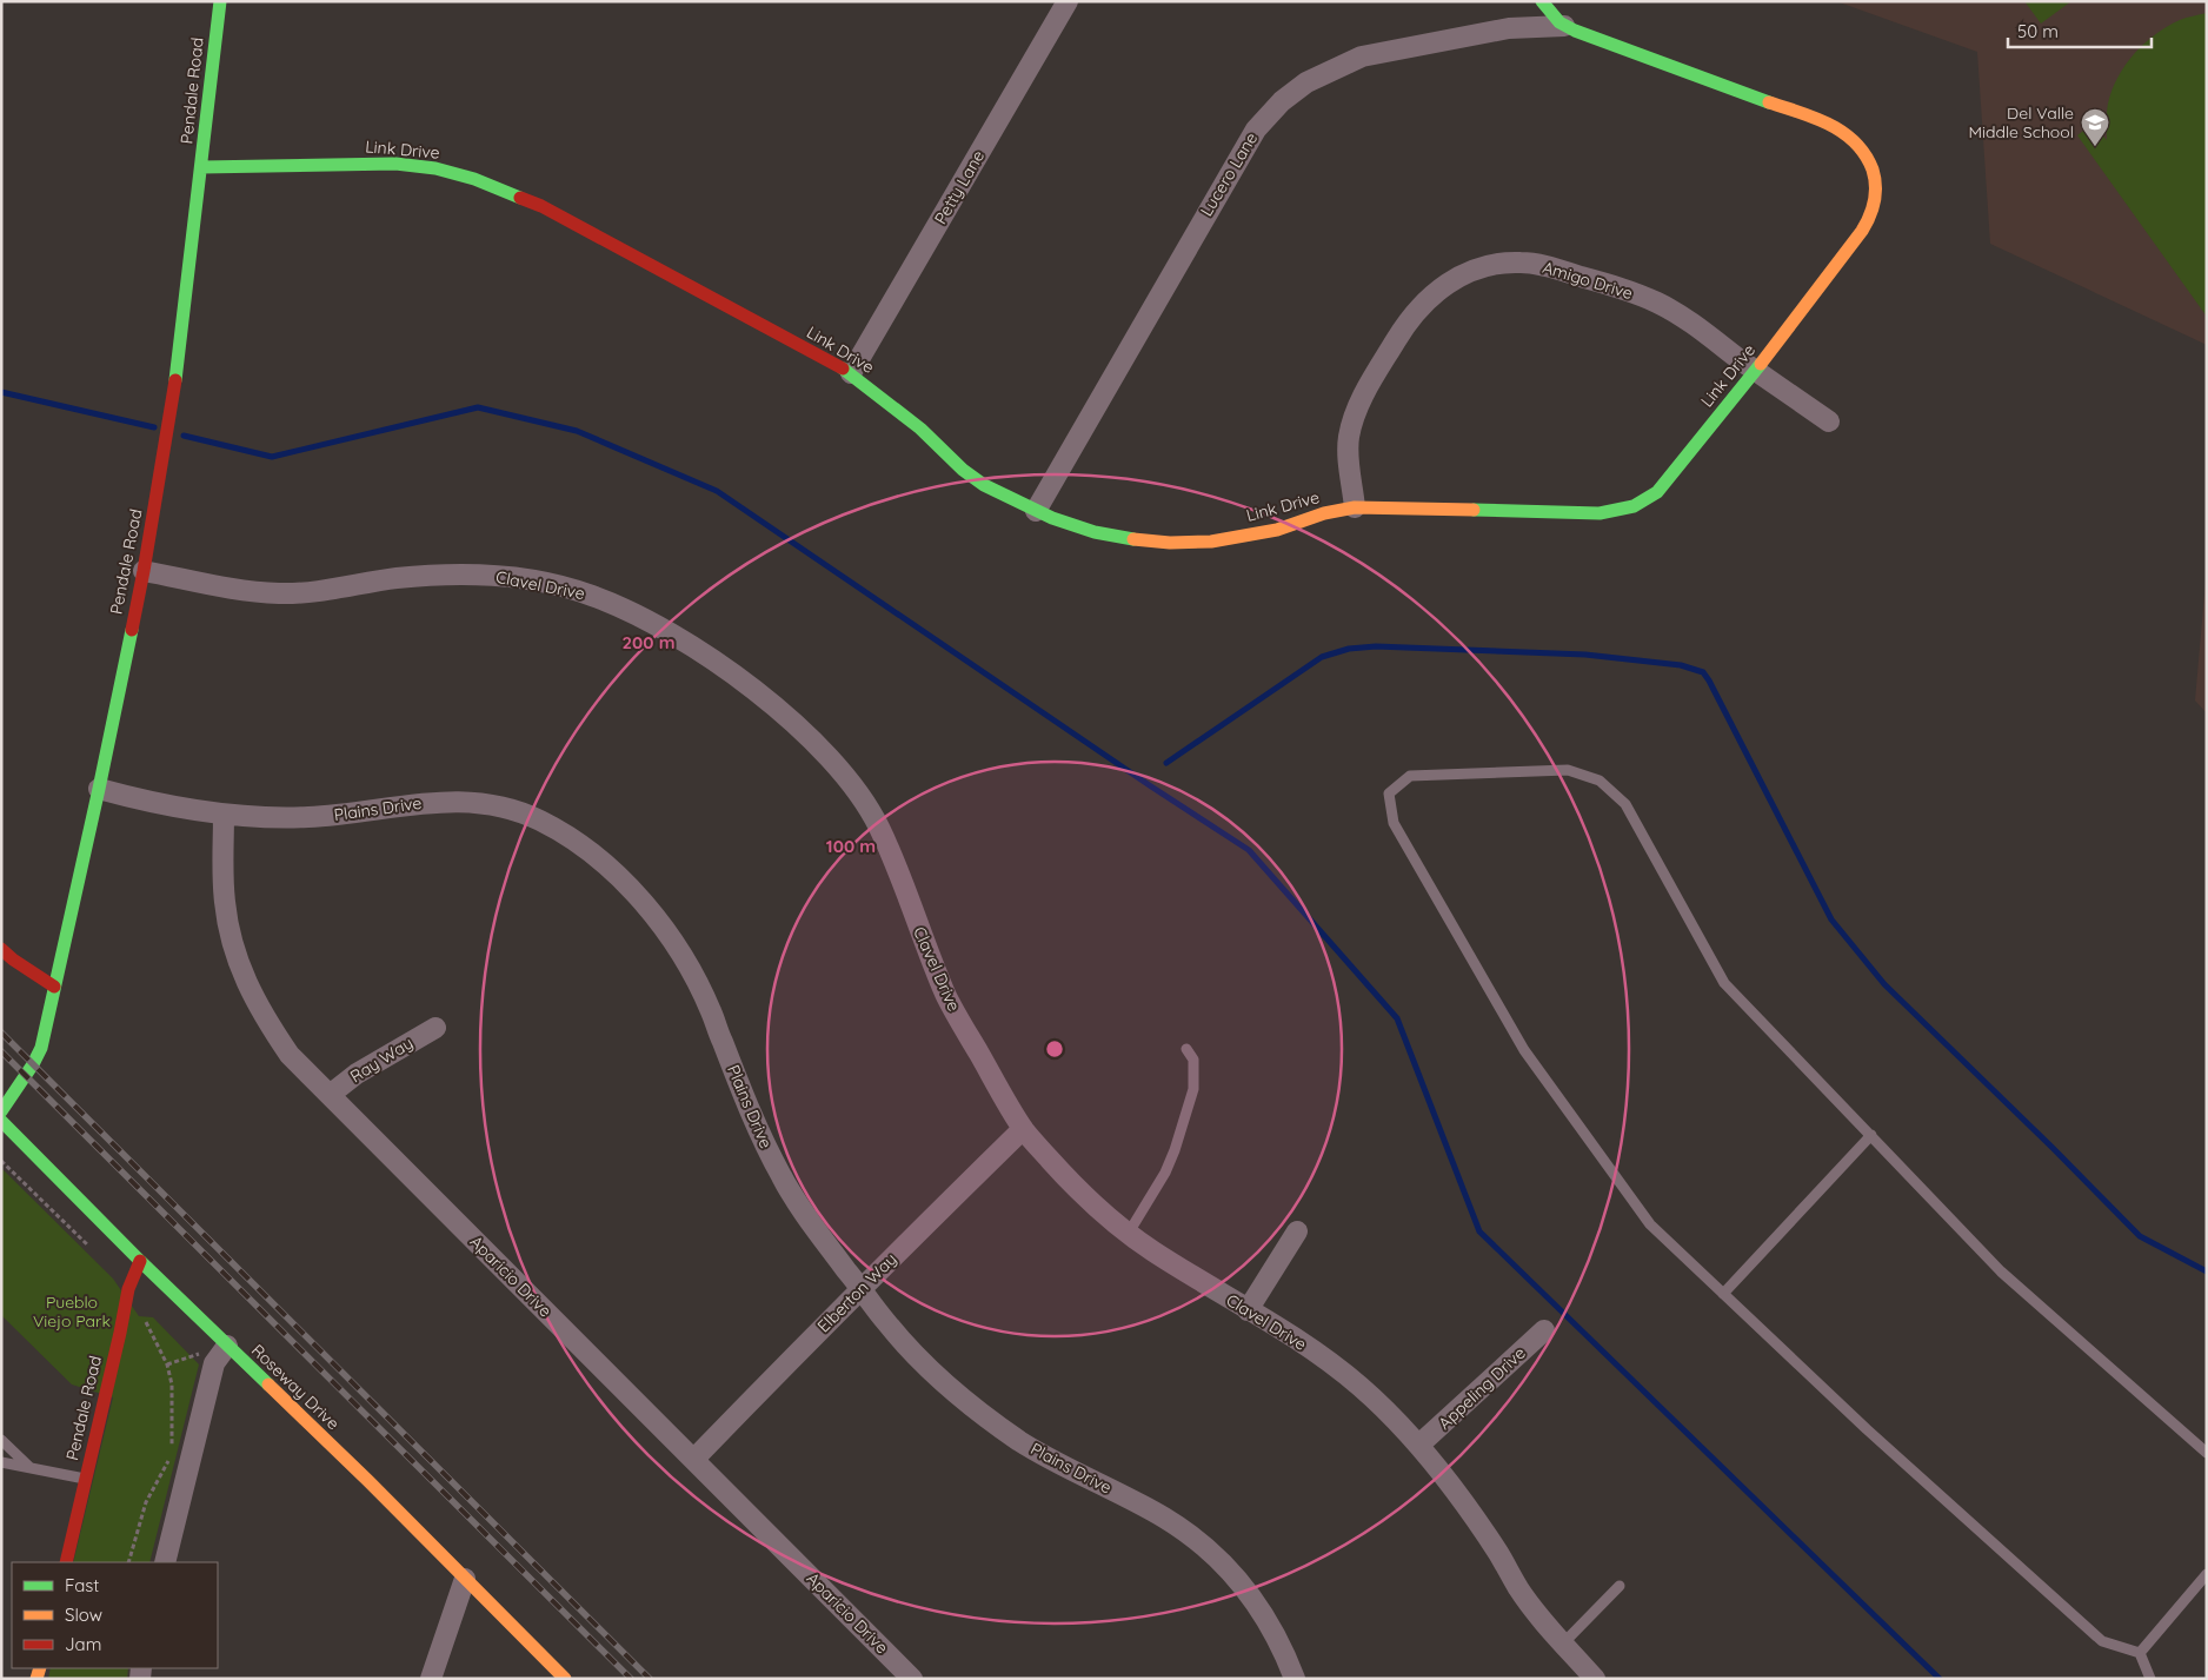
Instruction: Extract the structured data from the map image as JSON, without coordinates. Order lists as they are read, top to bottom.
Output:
{
  "streets": {
    "street": [
      "Pendale Road",
      "Link Drive",
      "Lucero Lane",
      "Petty Lane",
      "Amigo Drive",
      "Clavel Drive",
      "Plains Drive",
      "Ray Way",
      "Aparicio Drive",
      "Elberton Way",
      "Roseway Drive",
      "Appeling Drive"
    ]
  },
  "crossings": [
    ["Pendale Road", "Link Drive"],
    ["Pendale Road", "Clavel Drive"],
    ["Pendale Road", "Plains Drive"],
    ["Pendale Road", "Roseway Drive"],
    ["Link Drive", "Lucero Lane"],
    ["Link Drive", "Petty Lane"],
    ["Link Drive", "Amigo Drive"],
    ["Clavel Drive", "Elberton Way"],
    ["Clavel Drive", "Appeling Drive"],
    ["Plains Drive", "Aparicio Drive"],
    ["Plains Drive", "Elberton Way"],
    ["Ray Way", "Aparicio Drive"],
    ["Aparicio Drive", "Elberton Way"]
  ],
  "parks": ["Pueblo Viejo Park"],
  "places": {
    "school or university": ["Del Valle Middle School"]
  },
  "legend": ["Fast", "Slow", "Jam"],
  "scale_bar": "50 m",
  "rings": ["200 m", "100 m"]
}
